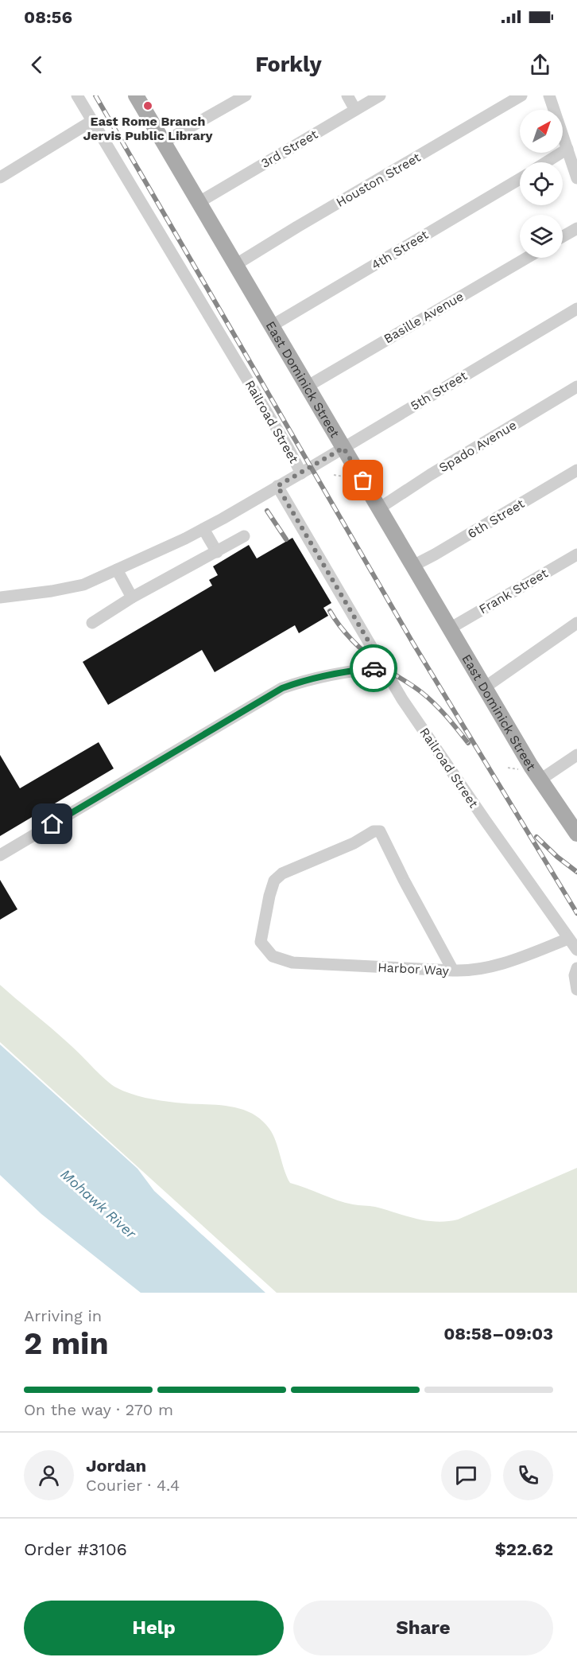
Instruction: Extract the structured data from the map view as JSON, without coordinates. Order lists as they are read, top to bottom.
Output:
{
  "streets": {
    "main road": ["East Dominick Street"],
    "street": [
      "3rd Street",
      "Houston Street",
      "4th Street",
      "Basille Avenue",
      "5th Street",
      "Railroad Street",
      "Spado Avenue",
      "6th Street",
      "Frank Street",
      "Harbor Way"
    ]
  },
  "crossings": [
    ["3rd Street", "East Dominick Street"],
    ["Houston Street", "East Dominick Street"],
    ["4th Street", "East Dominick Street"],
    ["Basille Avenue", "East Dominick Street"],
    ["East Dominick Street", "5th Street"],
    ["East Dominick Street", "Spado Avenue"],
    ["East Dominick Street", "6th Street"],
    ["East Dominick Street", "Frank Street"],
    ["5th Street", "Railroad Street"],
    ["Railroad Street", "Harbor Way"]
  ],
  "water": ["Mohawk River"],
  "places": ["East Rome Branch Jervis Public Library"],
  "north": "top right",
  "page": {
    "status": "08:56",
    "header": "Forkly",
    "heading": ["2 min", "Arriving in", "08:58–09:03"],
    "panel": [
      "Jordan",
      "Courier · 4.4",
      "Order #3106",
      "$22.62"
    ],
    "bar": "On the way · 270 m",
    "buttons": ["Help", "Share"]
  }
}
